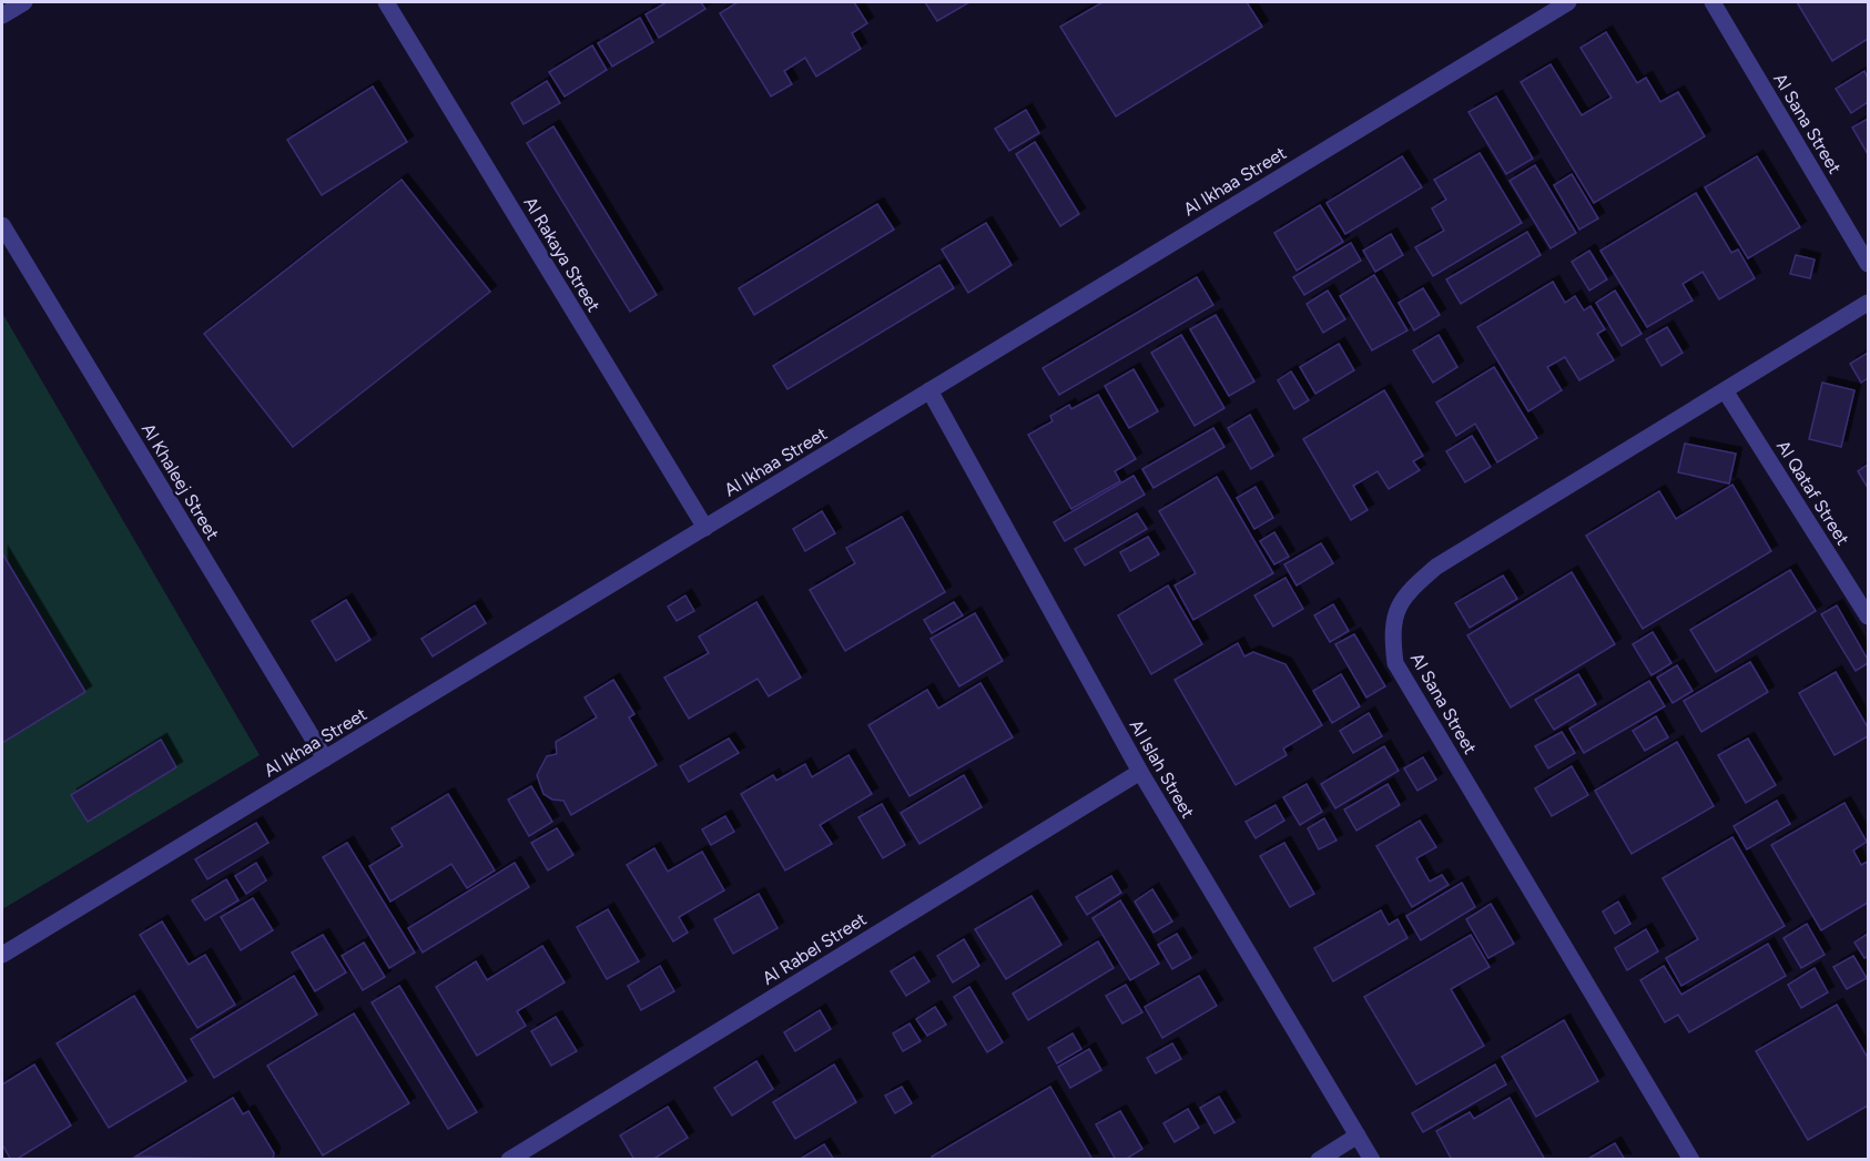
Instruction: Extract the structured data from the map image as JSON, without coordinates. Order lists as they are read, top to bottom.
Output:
{
  "streets": {
    "street": [
      "Al Sana Street",
      "Al Ikhaa Street",
      "Al Rakaya Street",
      "Al Khaleej Street",
      "Al Qataf Street",
      "Al Islah Street",
      "Al Rabel Street"
    ]
  },
  "crossings": [
    ["Al Sana Street", "Al Qataf Street"],
    ["Al Ikhaa Street", "Al Rakaya Street"],
    ["Al Ikhaa Street", "Al Khaleej Street"],
    ["Al Ikhaa Street", "Al Islah Street"],
    ["Al Islah Street", "Al Rabel Street"]
  ]
}
